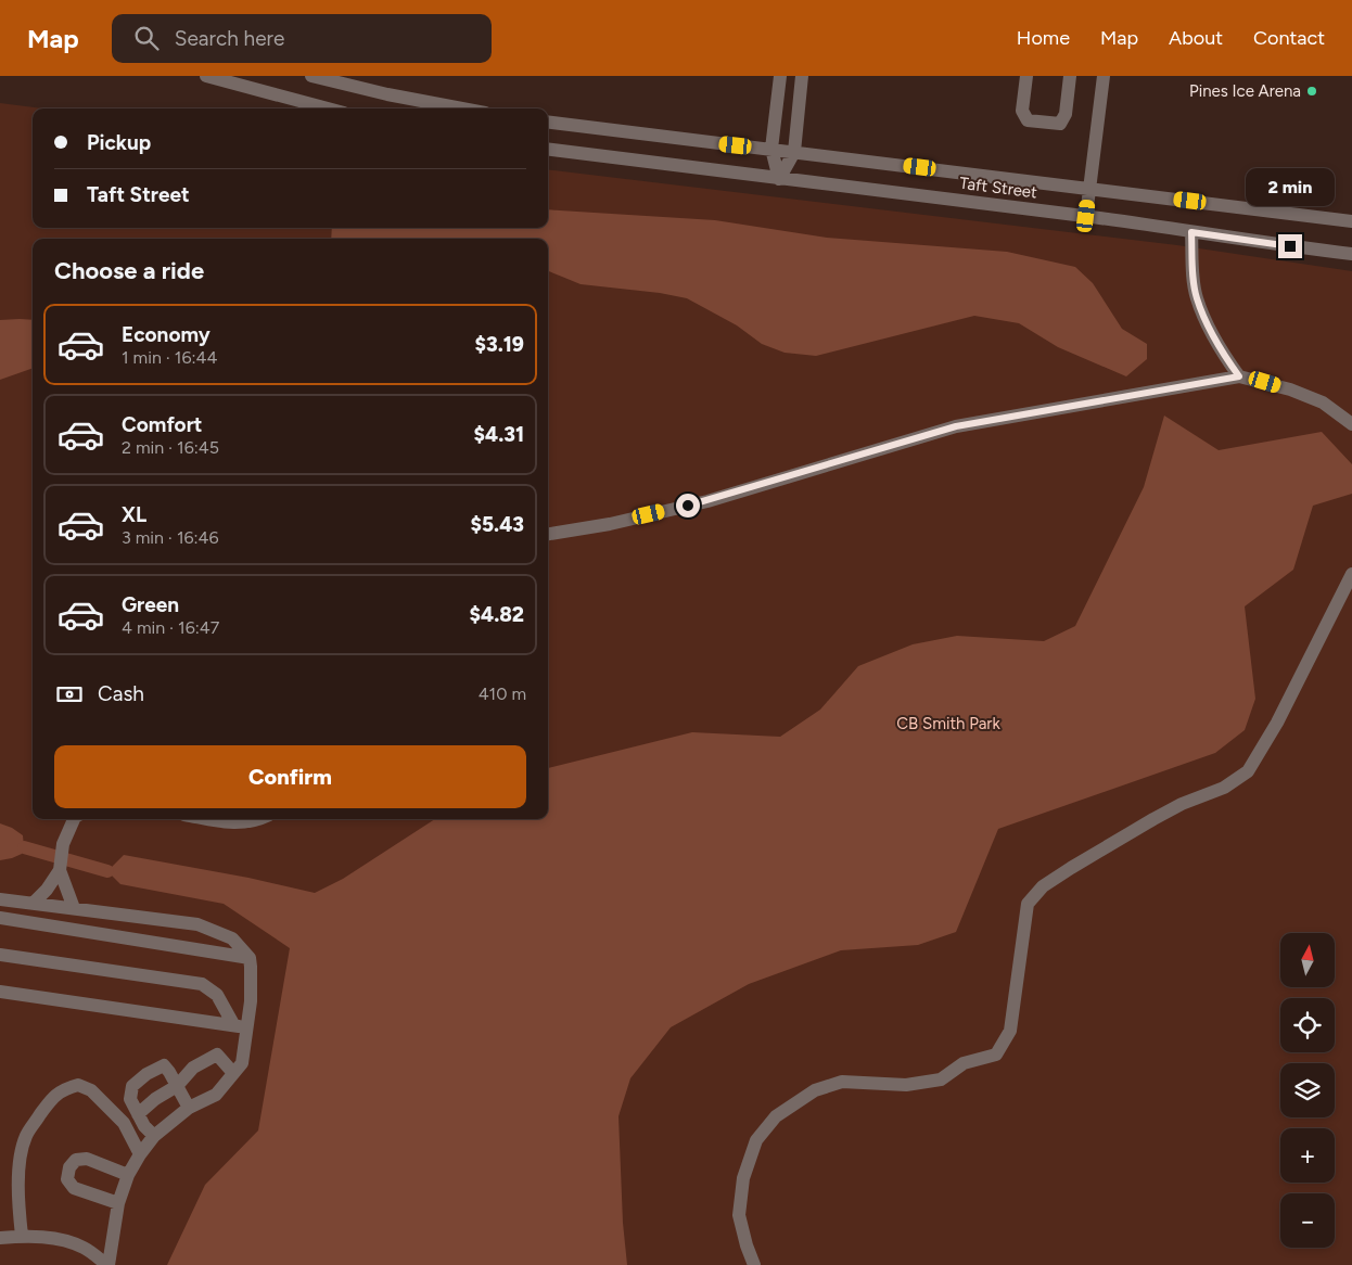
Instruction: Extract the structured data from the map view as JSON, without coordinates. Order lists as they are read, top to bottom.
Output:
{
  "streets": {
    "street": ["Taft Street"]
  },
  "parks": ["CB Smith Park"],
  "places": ["Pines Ice Arena"],
  "north": "top",
  "page": {
    "header": "Map",
    "search": "Search here",
    "nav": [
      "Home",
      "Map",
      "About",
      "Contact"
    ],
    "banner": ["Pickup", "Taft Street"],
    "bubble": "2 min",
    "heading": "Choose a ride",
    "list": [
      {
        "name": "Economy",
        "note": "1 min · 16:44",
        "value": "$3.19"
      },
      {
        "name": "Comfort",
        "note": "2 min · 16:45",
        "value": "$4.31"
      },
      {
        "name": "XL",
        "note": "3 min · 16:46",
        "value": "$5.43"
      },
      {
        "name": "Green",
        "note": "4 min · 16:47",
        "value": "$4.82"
      }
    ],
    "pay": ["Cash", "410 m"],
    "buttons": "Confirm",
    "map_buttons": ["+", "−"]
  }
}
